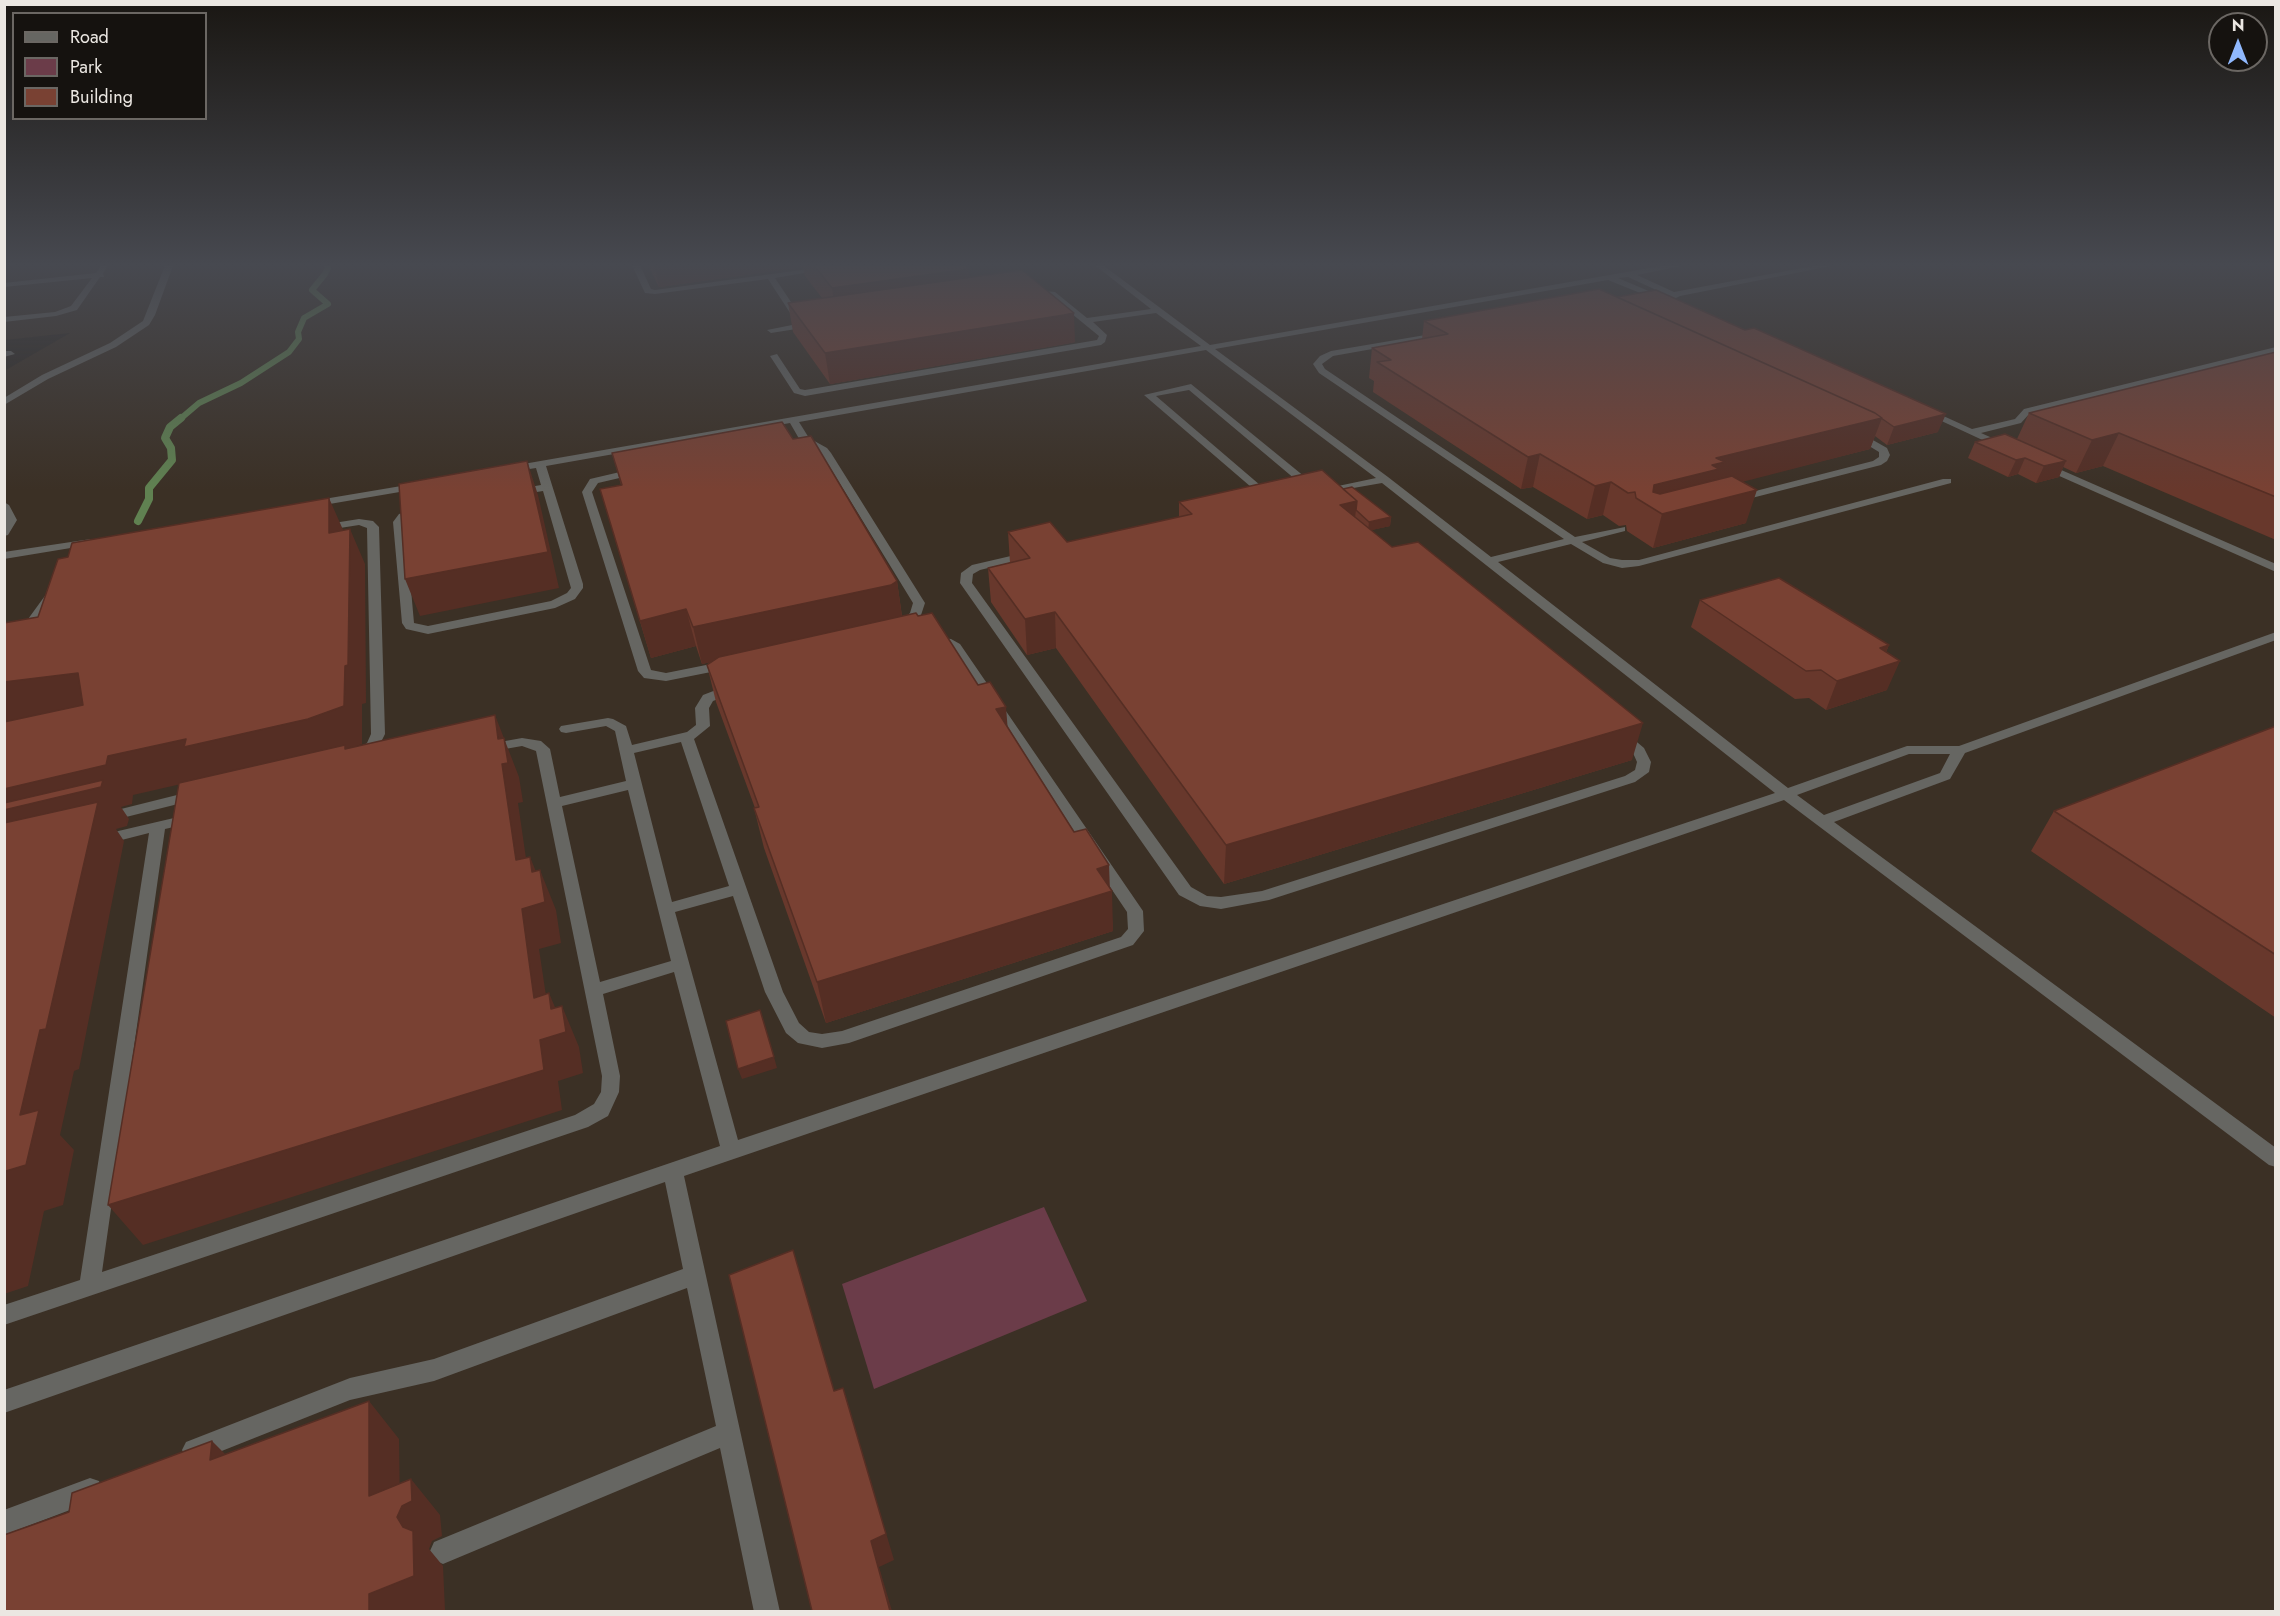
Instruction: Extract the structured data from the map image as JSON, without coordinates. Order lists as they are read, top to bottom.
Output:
{
  "legend": ["Road", "Park", "Building"],
  "north": "top"
}
